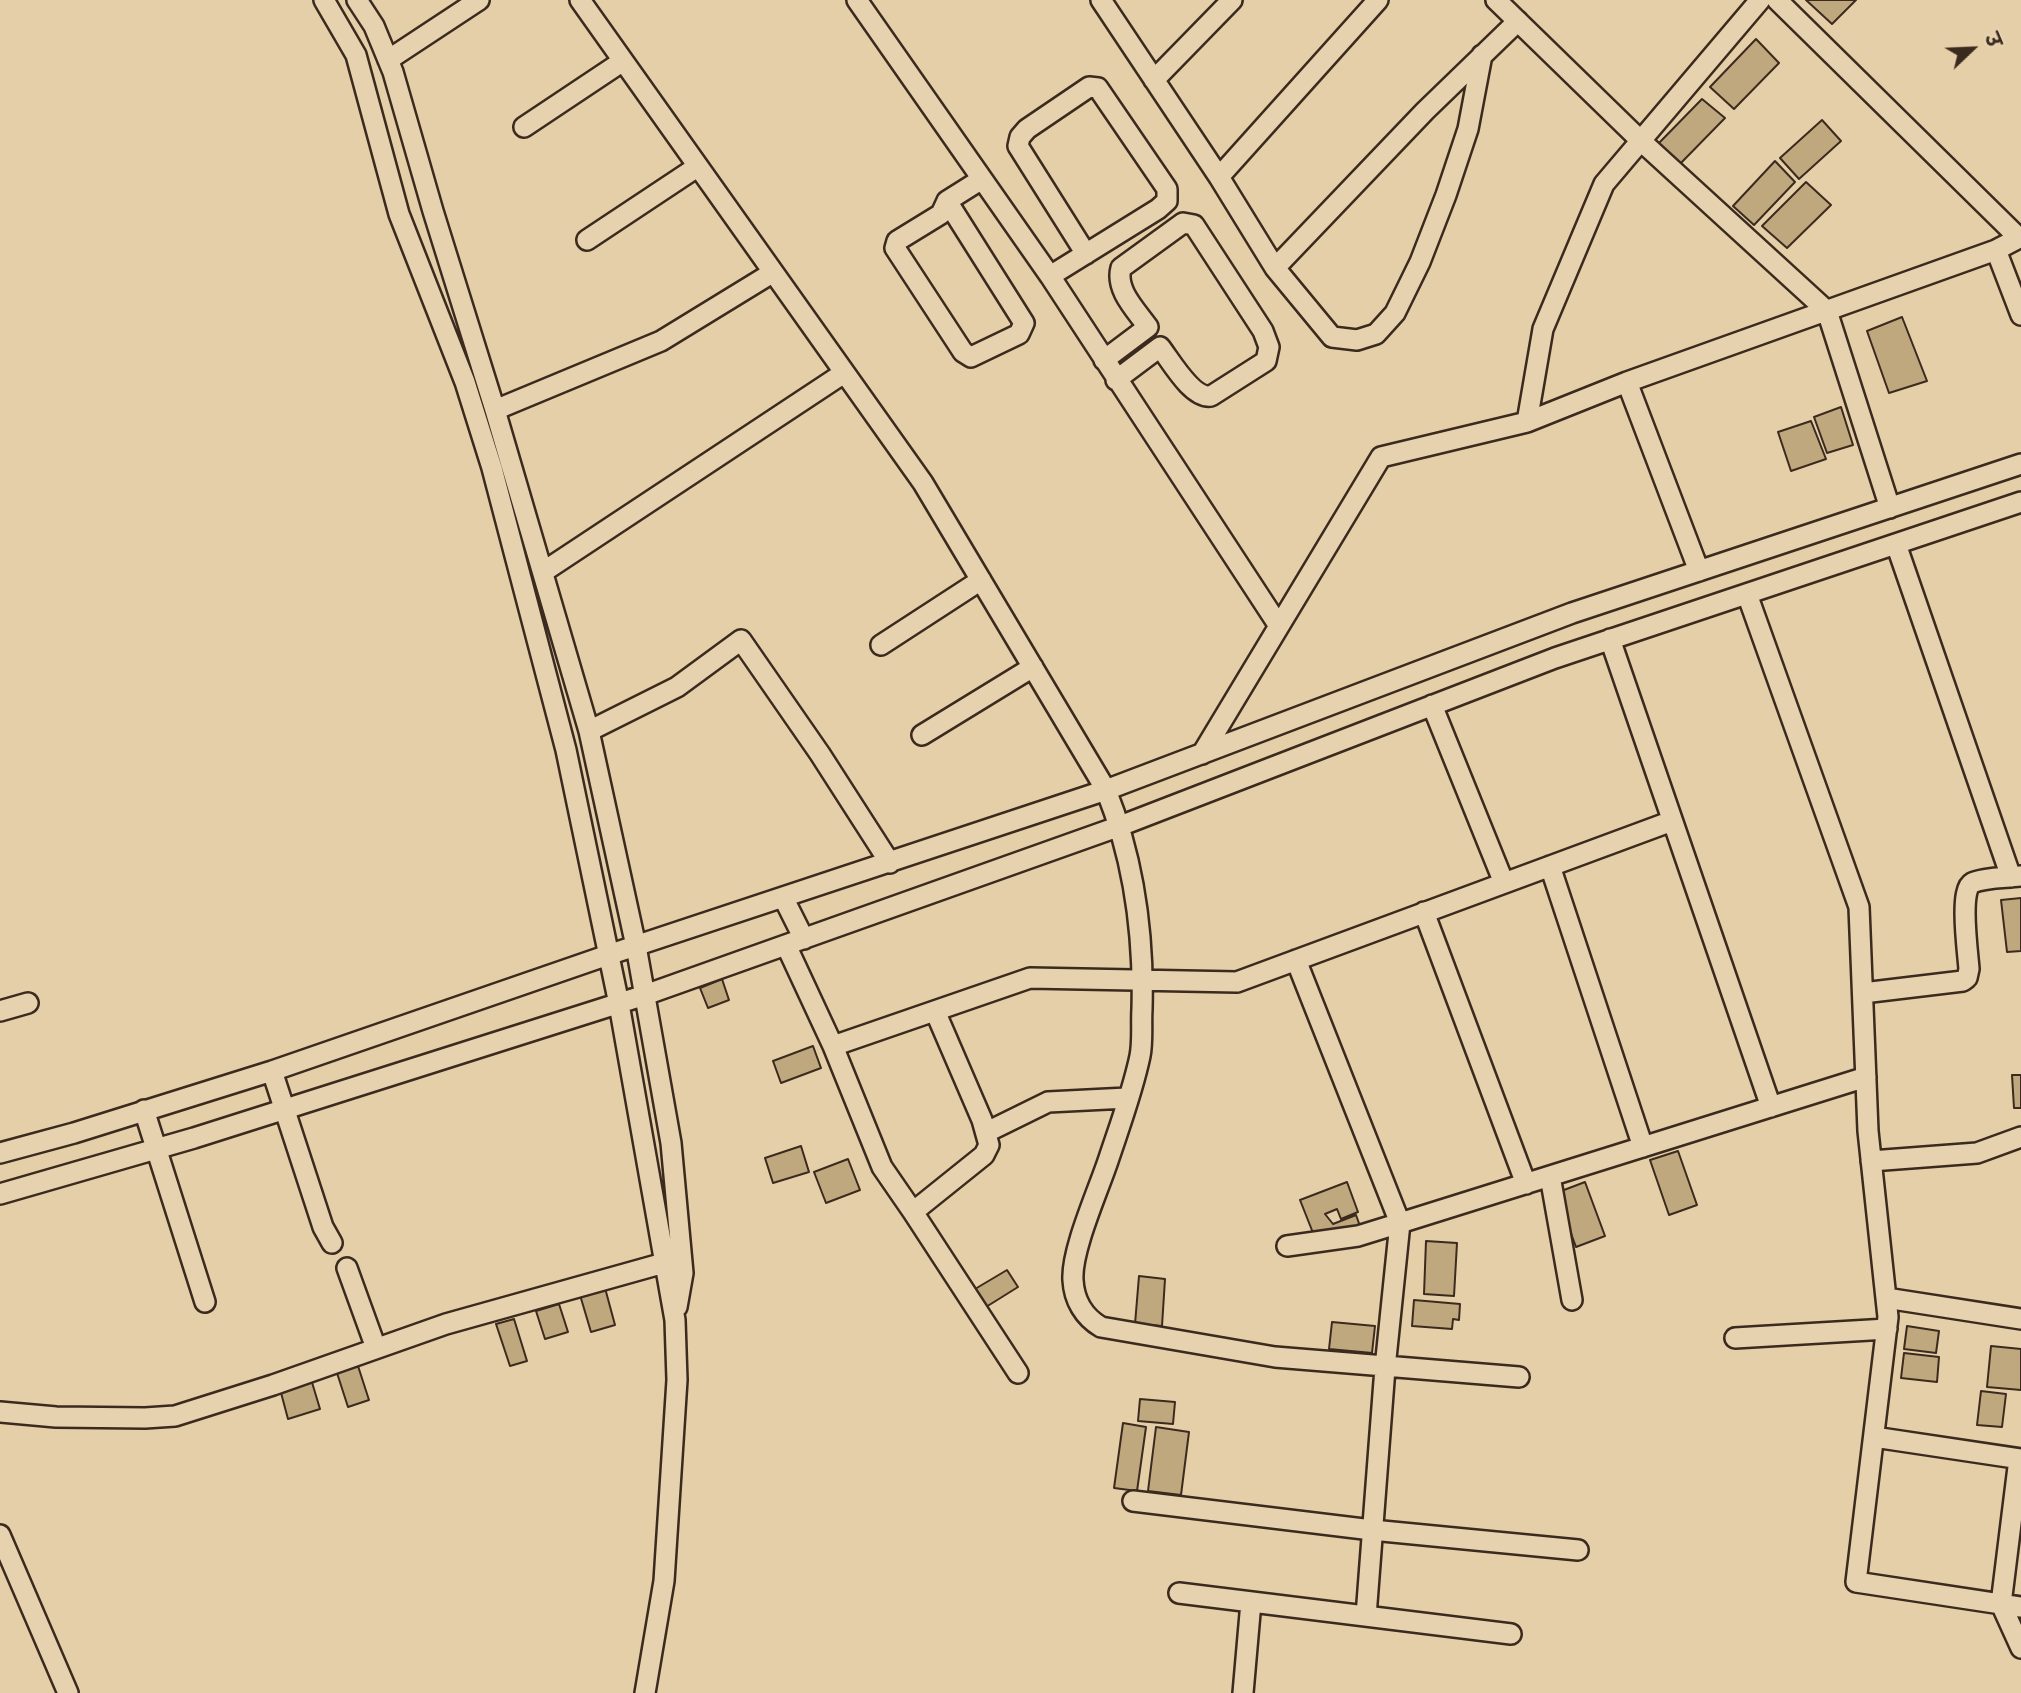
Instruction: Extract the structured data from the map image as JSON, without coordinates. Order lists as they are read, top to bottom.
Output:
{
  "north": "top right"
}
